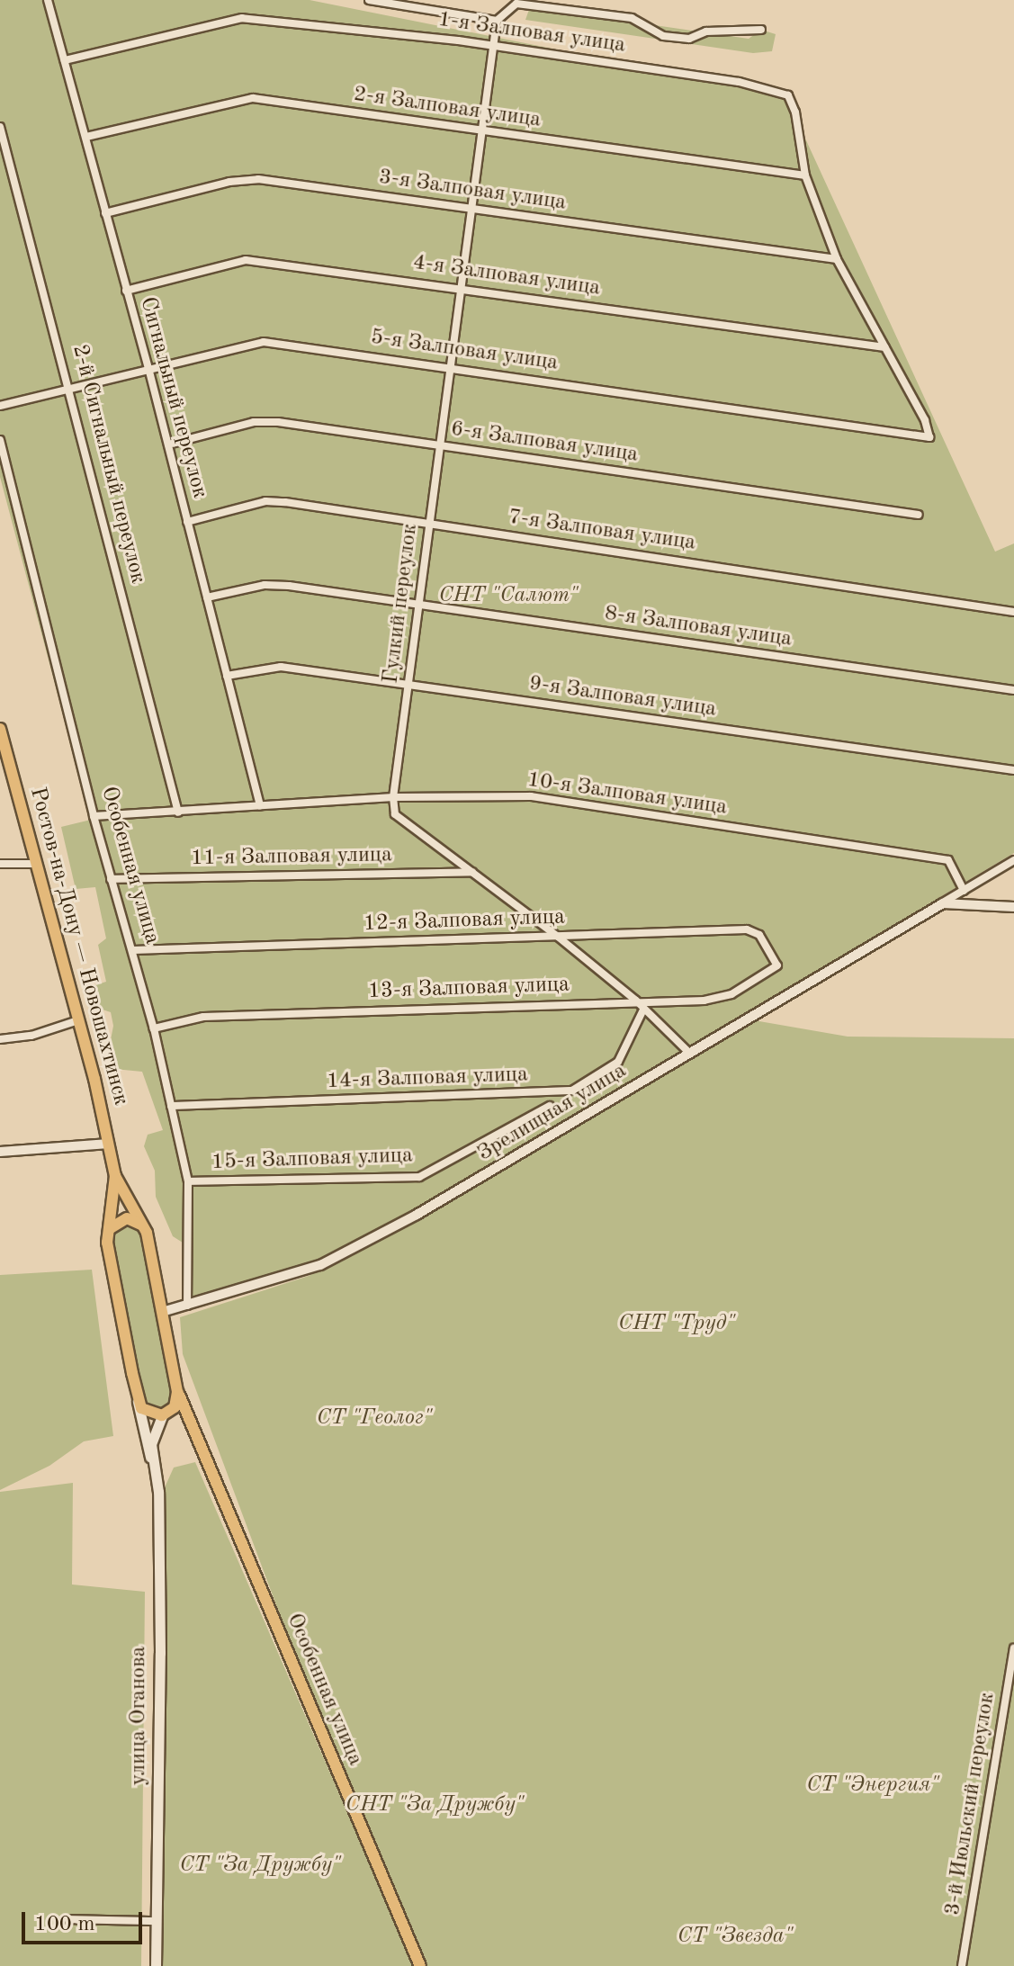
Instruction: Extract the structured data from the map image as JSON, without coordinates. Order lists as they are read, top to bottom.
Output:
{
  "streets": {
    "main road": ["Особенная улица", "Ростов-на-Дону — Новошахтинск", "улица Оганова"],
    "street": [
      "1-я Залповая улица",
      "2-я Залповая улица",
      "3-я Залповая улица",
      "4-я Залповая улица",
      "5-я Залповая улица",
      "Сигнальный переулок",
      "6-я Залповая улица",
      "2-й Сигнальный переулок",
      "7-я Залповая улица",
      "Гулкий переулок",
      "8-я Залповая улица",
      "9-я Залповая улица",
      "10-я Залповая улица",
      "11-я Залповая улица",
      "12-я Залповая улица",
      "13-я Залповая улица",
      "14-я Залповая улица",
      "Зрелищная улица",
      "15-я Залповая улица",
      "3-й Июльский переулок"
    ]
  },
  "crossings": [
    ["1-я Залповая улица", "2-я Залповая улица"],
    ["1-я Залповая улица", "Сигнальный переулок"],
    ["1-я Залповая улица", "Гулкий переулок"],
    ["2-я Залповая улица", "Сигнальный переулок"],
    ["2-я Залповая улица", "Гулкий переулок"],
    ["3-я Залповая улица", "Сигнальный переулок"],
    ["3-я Залповая улица", "Гулкий переулок"],
    ["4-я Залповая улица", "5-я Залповая улица"],
    ["4-я Залповая улица", "Сигнальный переулок"],
    ["4-я Залповая улица", "Гулкий переулок"],
    ["5-я Залповая улица", "Сигнальный переулок"],
    ["5-я Залповая улица", "2-й Сигнальный переулок"],
    ["5-я Залповая улица", "Гулкий переулок"],
    ["Сигнальный переулок", "6-я Залповая улица"],
    ["Сигнальный переулок", "7-я Залповая улица"],
    ["Сигнальный переулок", "8-я Залповая улица"],
    ["Сигнальный переулок", "9-я Залповая улица"],
    ["Сигнальный переулок", "10-я Залповая улица"],
    ["6-я Залповая улица", "Гулкий переулок"],
    ["2-й Сигнальный переулок", "10-я Залповая улица"],
    ["7-я Залповая улица", "Гулкий переулок"],
    ["Гулкий переулок", "8-я Залповая улица"],
    ["Гулкий переулок", "9-я Залповая улица"],
    ["Гулкий переулок", "10-я Залповая улица"],
    ["10-я Залповая улица", "Особенная улица"],
    ["10-я Залповая улица", "Зрелищная улица"],
    ["11-я Залповая улица", "Особенная улица"],
    ["Особенная улица", "12-я Залповая улица"],
    ["Особенная улица", "Ростов-на-Дону — Новошахтинск"],
    ["Особенная улица", "13-я Залповая улица"],
    ["Особенная улица", "14-я Залповая улица"],
    ["Особенная улица", "Зрелищная улица"],
    ["Особенная улица", "15-я Залповая улица"],
    ["12-я Залповая улица", "13-я Залповая улица"]
  ],
  "parks": [
    "СНТ \"Салют\"",
    "СНТ \"Труд\"",
    "СТ \"Геолог\"",
    "СТ \"Энергия\"",
    "СНТ \"За Дружбу\"",
    "СТ \"За Дружбу\"",
    "СТ \"Звезда\""
  ],
  "scale_bar": "100 m"
}
